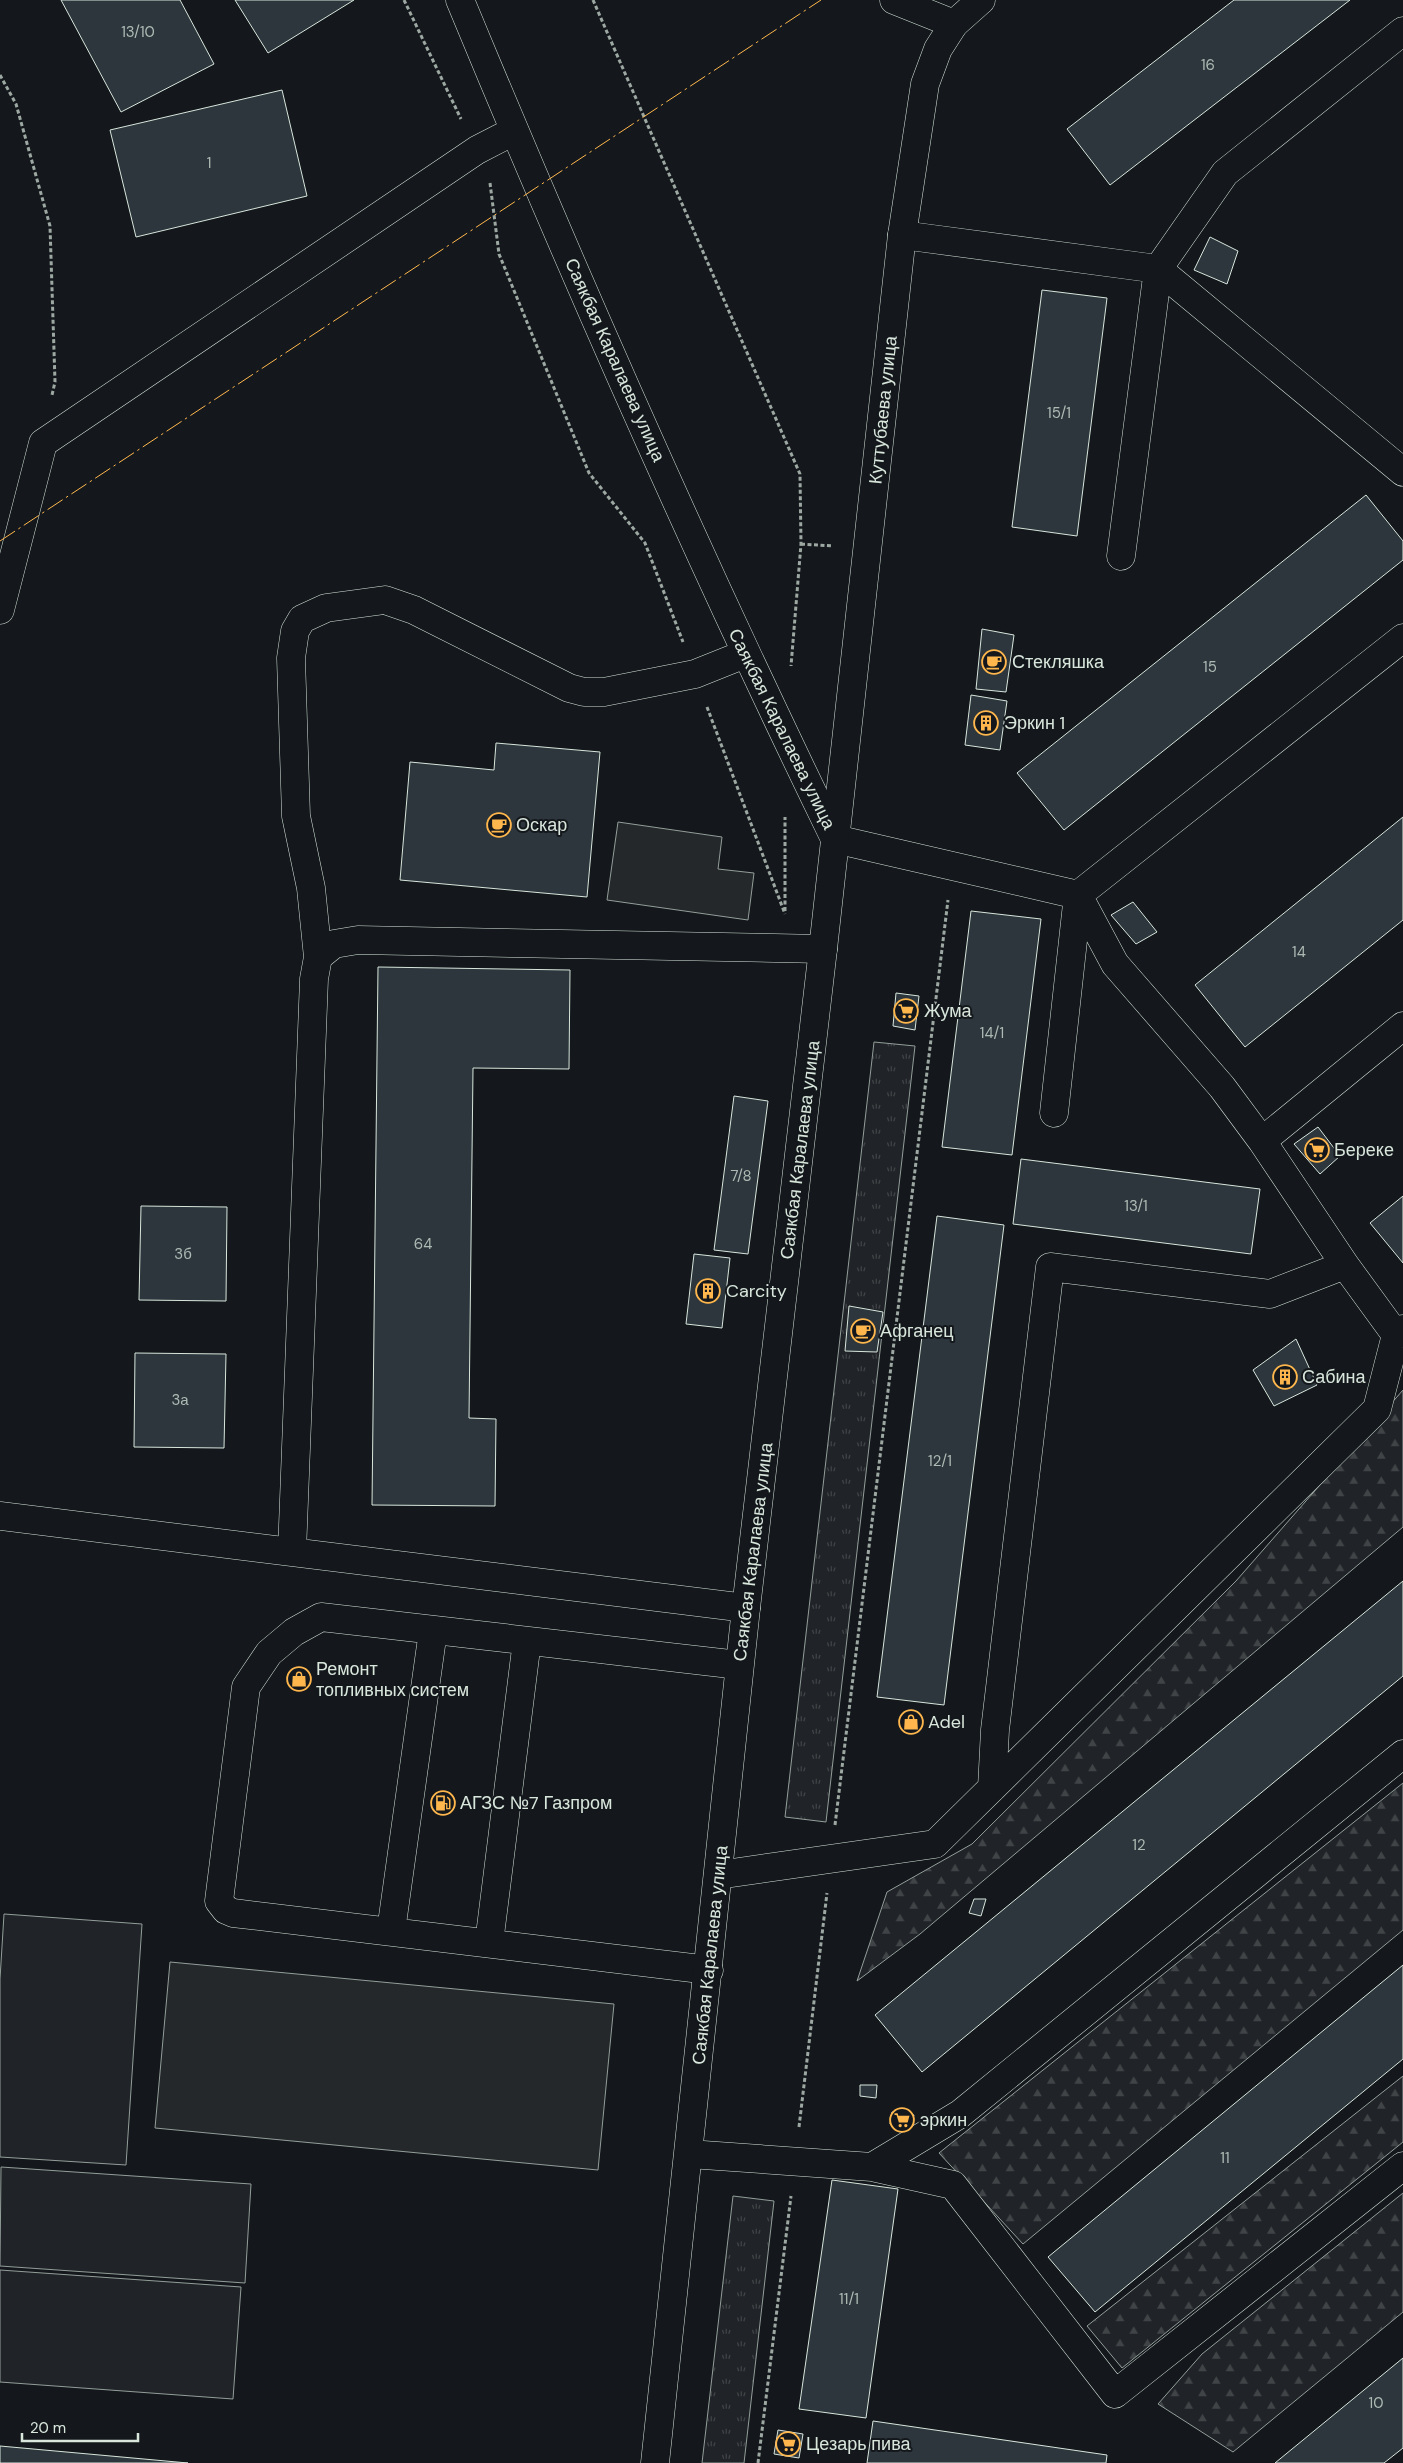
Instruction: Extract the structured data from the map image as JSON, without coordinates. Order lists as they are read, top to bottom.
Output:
{
  "streets": {
    "main road": ["Саякбая Каралаева улица", "Куттубаева улица"]
  },
  "crossings": [
    ["Саякбая Каралаева улица", "Куттубаева улица"]
  ],
  "places": {
    "cafe": ["Стекляшка", "Оскар", "Афганец"],
    "building": ["Эркин 1", "Carcity", "Сабина"],
    "supermarket": [
      "Жума",
      "Береке",
      "эркин",
      "Цезарь пива"
    ],
    "shop": ["Ремонт топливных систем", "Adel"],
    "fuel station": ["АГЗС №7 Газпром"]
  },
  "house_numbers": [
    "13/10",
    "16",
    "1",
    "15/1",
    "15",
    "14",
    "14/1",
    "7/8",
    "13/1",
    "64",
    "3б",
    "3а",
    "12/1",
    "12",
    "11",
    "11/1",
    "10"
  ],
  "scale_bar": "20 m"
}
